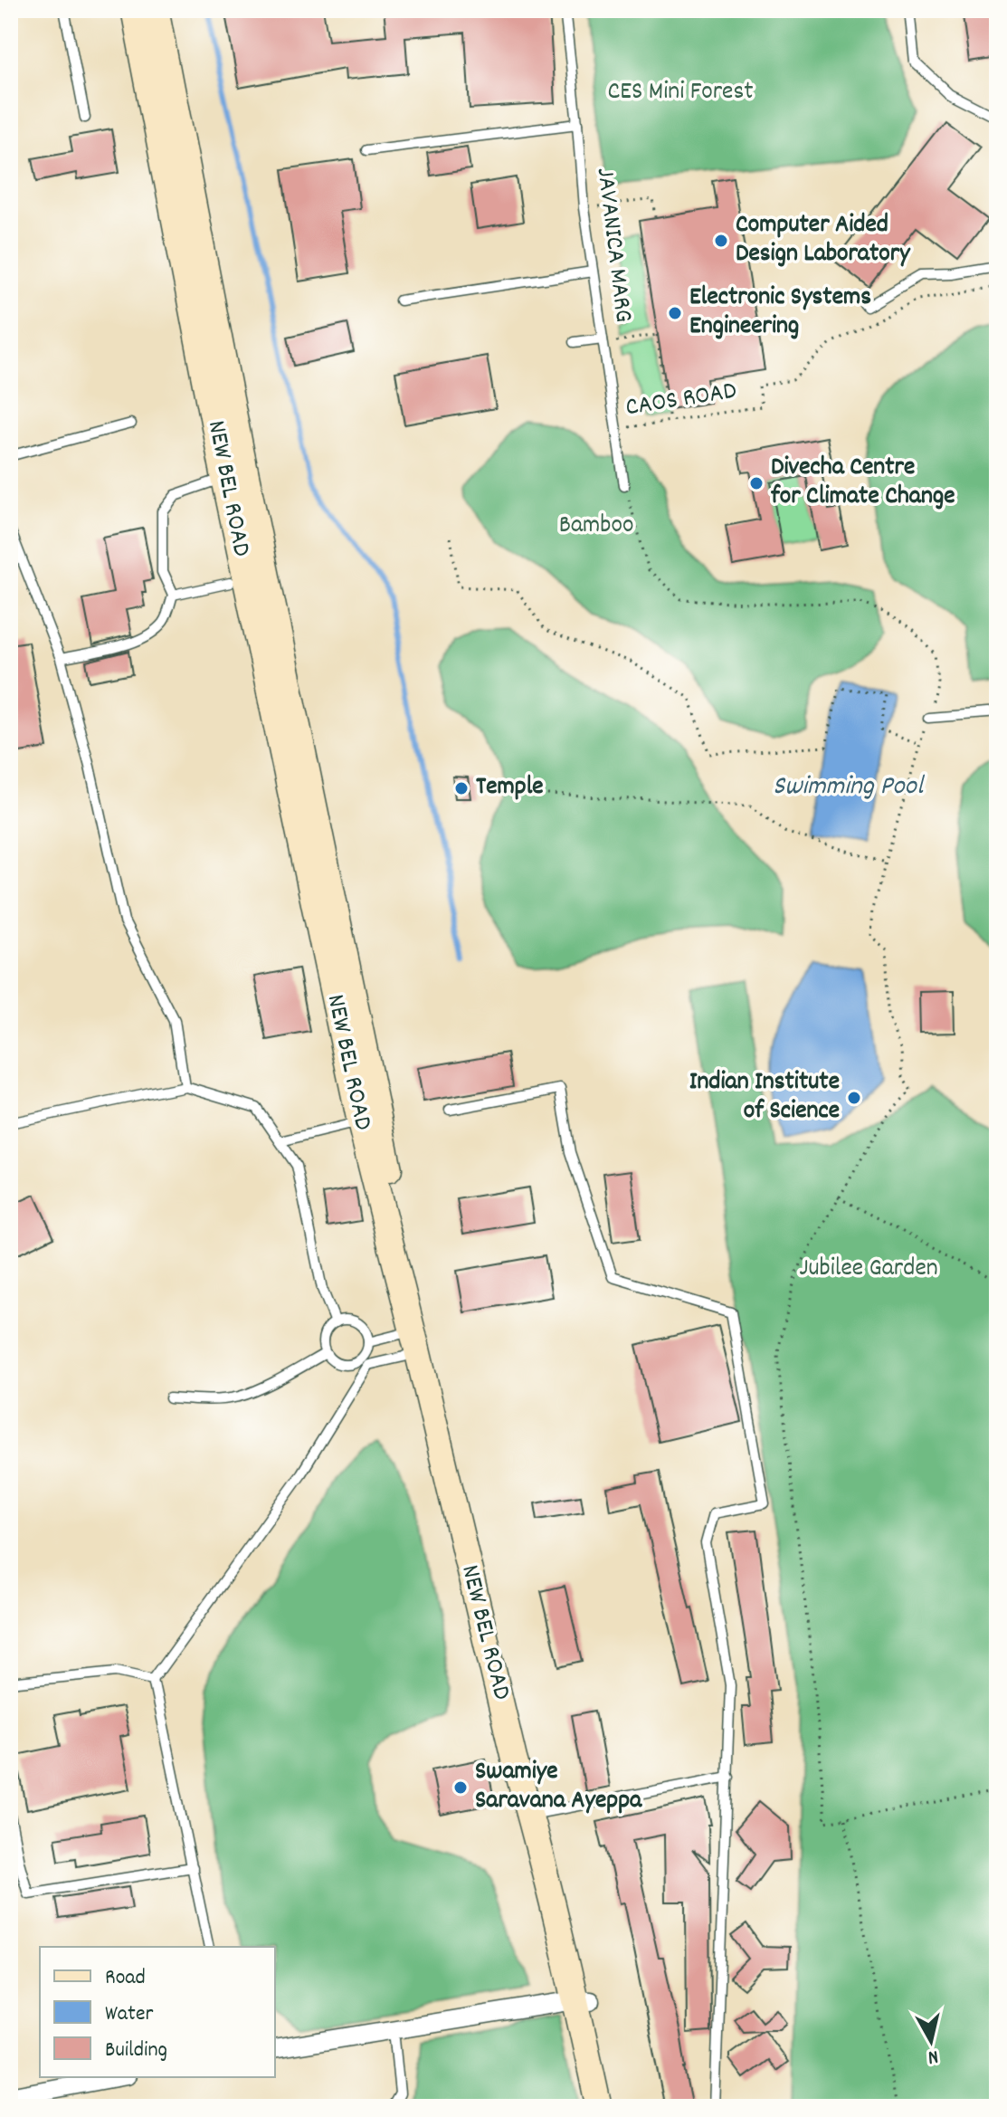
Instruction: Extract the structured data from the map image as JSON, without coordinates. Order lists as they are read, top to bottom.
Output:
{
  "streets": {
    "main road": ["NEW BEL ROAD"],
    "lane": ["JAVANICA MARG"],
    "path": ["CAOS ROAD"]
  },
  "crossings": [
    ["JAVANICA MARG", "CAOS ROAD"]
  ],
  "water": ["Swimming Pool"],
  "parks": ["CES Mini Forest", "Bamboo", "Jubilee Garden"],
  "places": [
    "Computer Aided Design Laboratory",
    "Electronic Systems Engineering",
    "Divecha Centre for Climate Change",
    "Temple",
    "Indian Institute of Science",
    "Swamiye Saravana Ayeppa"
  ],
  "legend": ["Road", "Water", "Building"],
  "north": "bottom"
}
